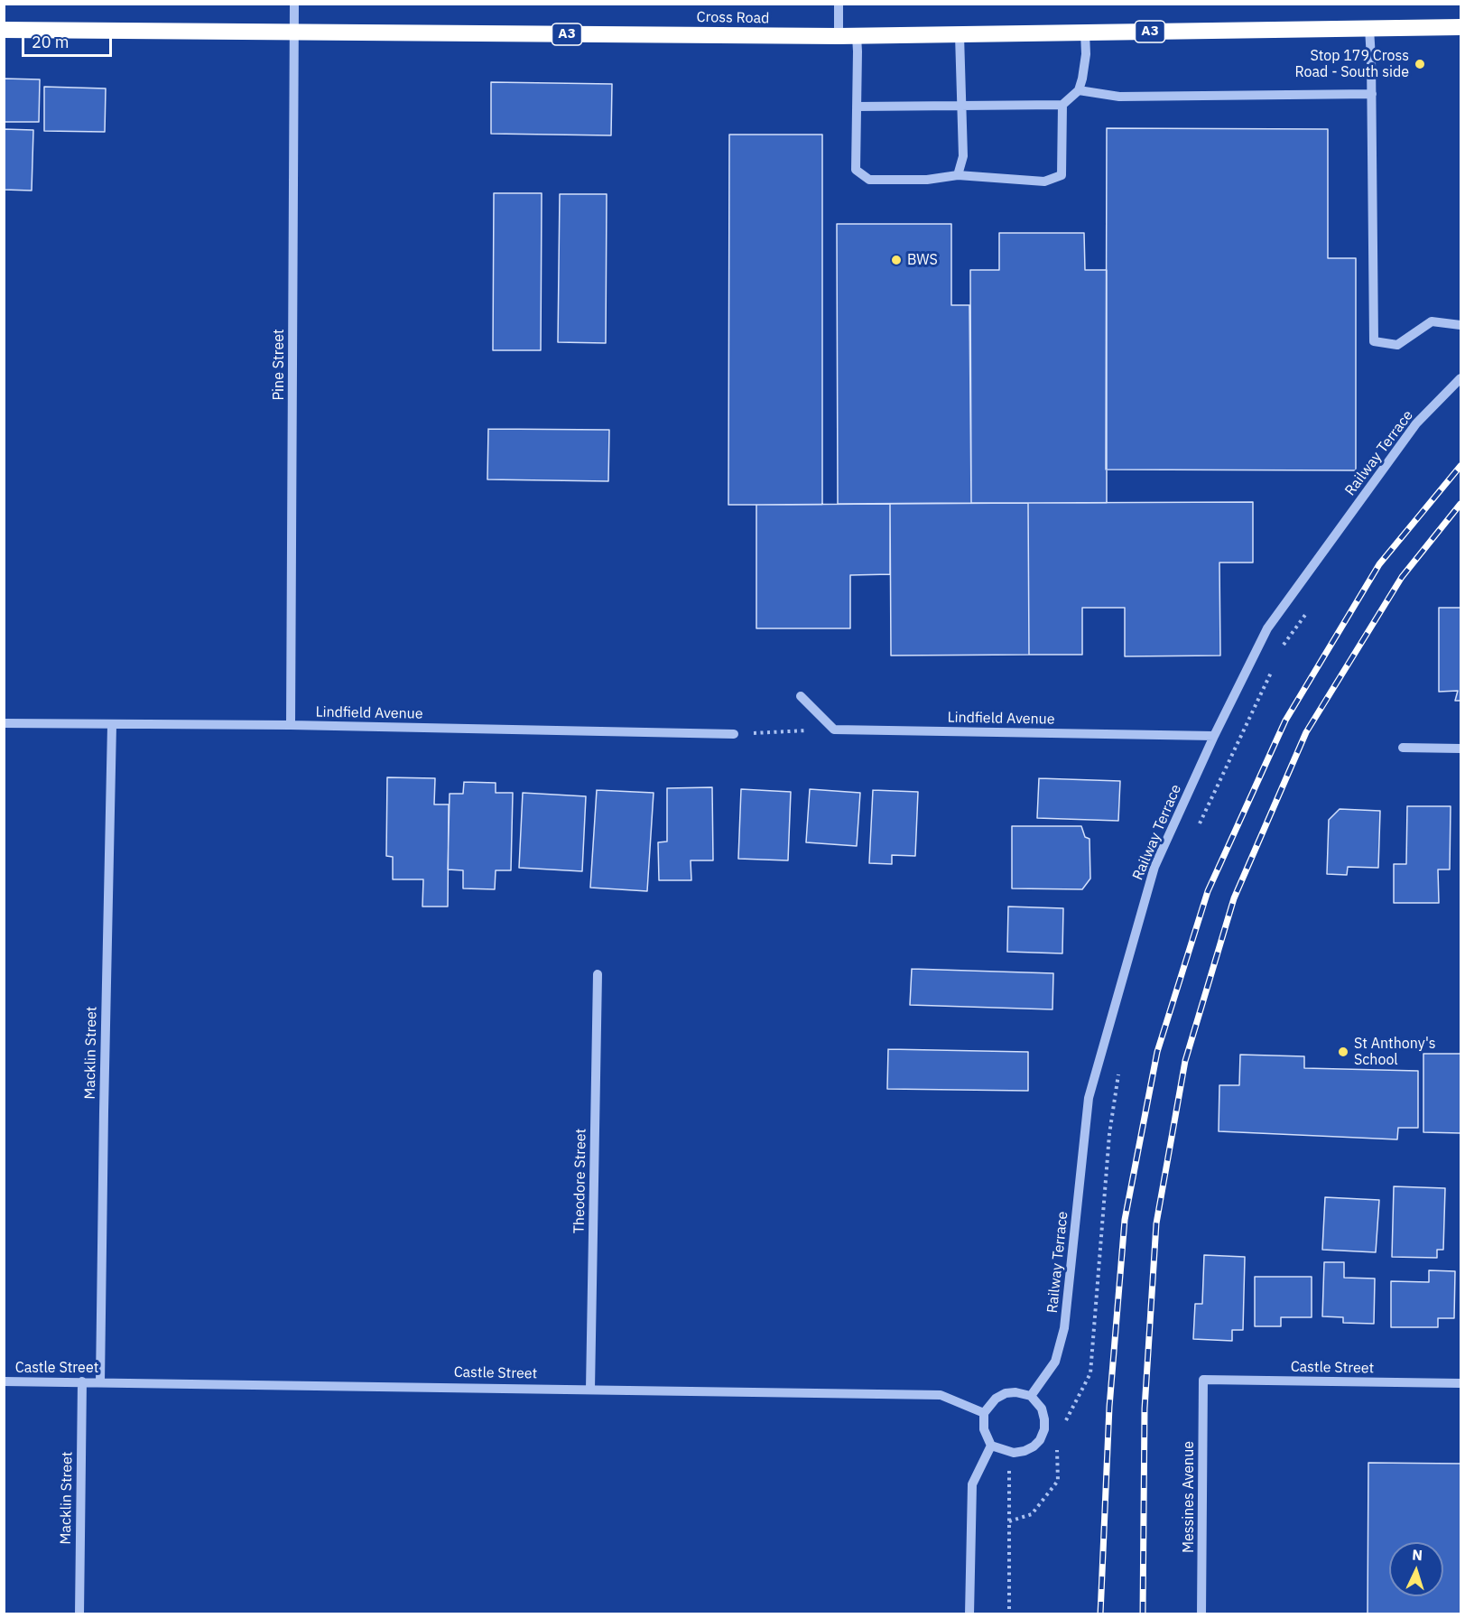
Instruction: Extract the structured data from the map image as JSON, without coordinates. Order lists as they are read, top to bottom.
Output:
{
  "streets": {
    "highway": ["Cross Road", "A3"],
    "street": [
      "Pine Street",
      "Railway Terrace",
      "Lindfield Avenue",
      "Macklin Street",
      "Theodore Street",
      "Castle Street",
      "Messines Avenue"
    ]
  },
  "crossings": [
    ["Cross Road", "Pine Street"],
    ["Pine Street", "Lindfield Avenue"],
    ["Railway Terrace", "Lindfield Avenue"],
    ["Railway Terrace", "Castle Street"],
    ["Lindfield Avenue", "Macklin Street"],
    ["Macklin Street", "Castle Street"],
    ["Theodore Street", "Castle Street"],
    ["Castle Street", "Messines Avenue"]
  ],
  "places": ["Stop 179 Cross Road - South side", "BWS", "St Anthony's School"],
  "scale_bar": "20 m",
  "north": "top"
}
